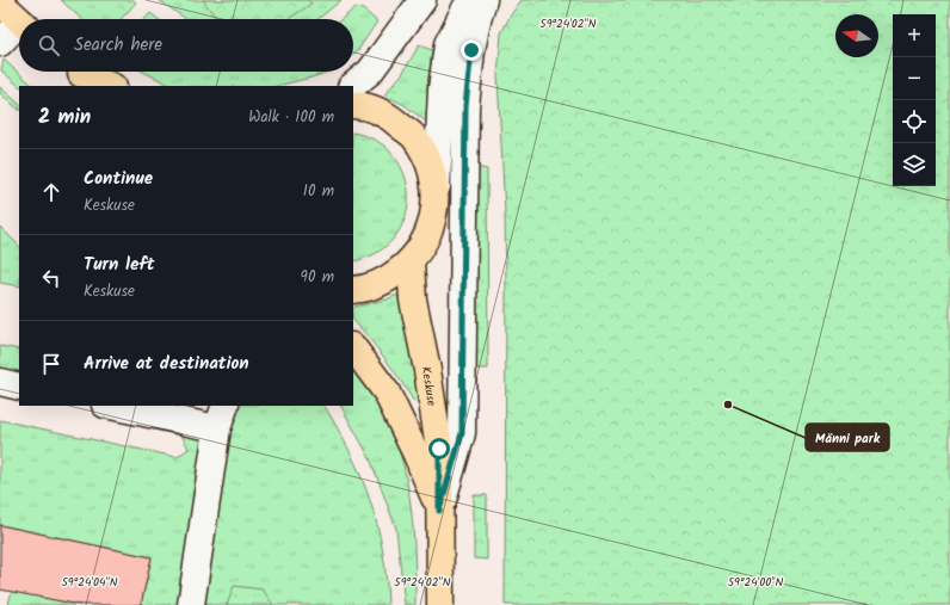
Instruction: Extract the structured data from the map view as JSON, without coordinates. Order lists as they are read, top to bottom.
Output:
{
  "streets": {
    "main road": ["Keskuse"]
  },
  "places": ["Männi park"],
  "north": "left",
  "page": {
    "map_buttons": ["+", "−"],
    "search": "Search here",
    "heading": ["2 min", "Walk · 100 m"],
    "list": [
      ["Continue", "Keskuse", "10 m"],
      ["Turn left", "Keskuse", "90 m"],
      "Arrive at destination"
    ]
  },
  "coordinates": ["59°24'02\"N", "59°24'04\"N", "59°24'00\"N"]
}
